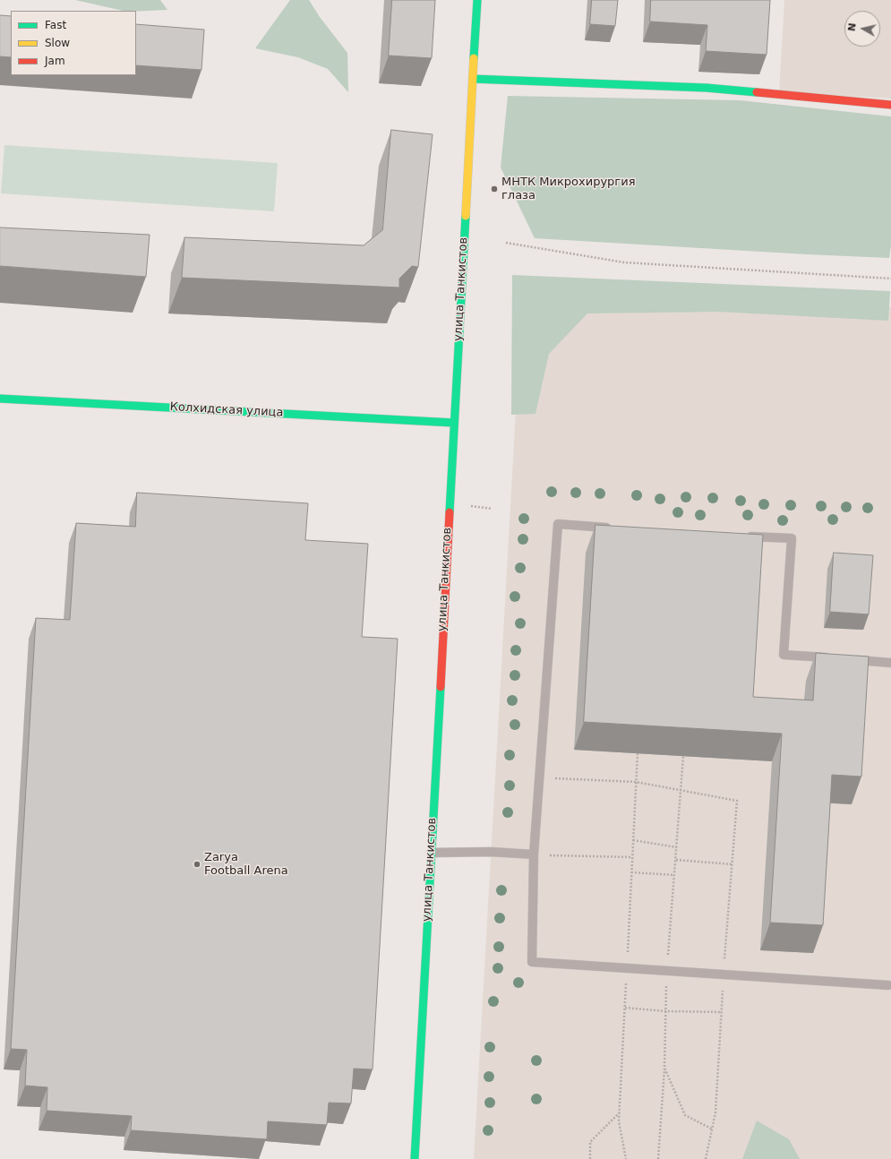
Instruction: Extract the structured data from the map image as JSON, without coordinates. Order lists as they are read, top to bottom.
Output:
{
  "streets": {
    "street": ["улица Танкистов", "Колхидская улица"]
  },
  "crossings": [
    ["улица Танкистов", "Колхидская улица"]
  ],
  "places": ["МНТК Микрохирургия глаза", "Zarya Football Arena"],
  "legend": ["Fast", "Slow", "Jam"],
  "north": "left"
}
